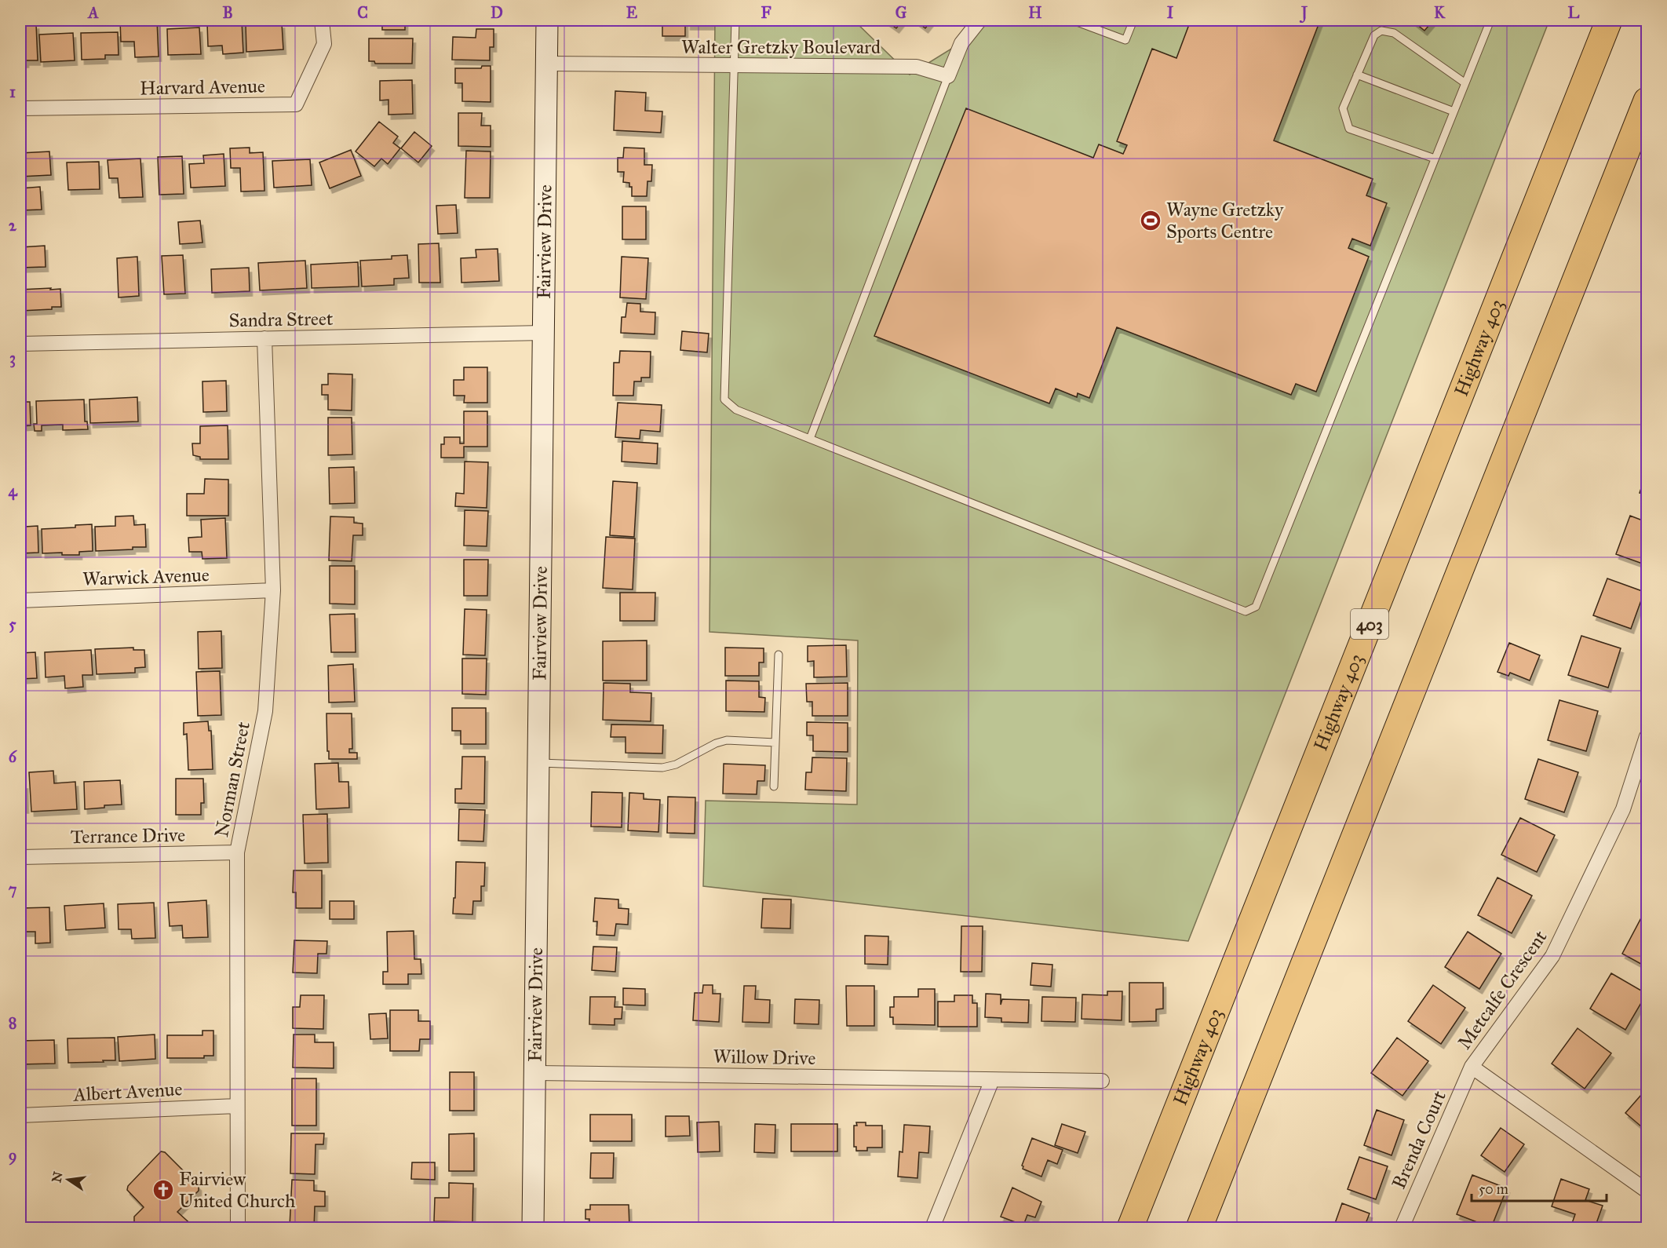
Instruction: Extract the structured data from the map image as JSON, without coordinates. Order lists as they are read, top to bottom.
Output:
{
  "streets": {
    "highway": ["Highway 403", "403"],
    "main road": ["Fairview Drive"],
    "street": [
      "Walter Gretzky Boulevard",
      "Harvard Avenue",
      "Sandra Street",
      "Warwick Avenue",
      "Norman Street",
      "Terrance Drive",
      "Metcalfe Crescent",
      "Willow Drive",
      "Albert Avenue",
      "Brenda Court"
    ]
  },
  "crossings": [
    ["Walter Gretzky Boulevard", "Fairview Drive"],
    ["Fairview Drive", "Sandra Street"],
    ["Fairview Drive", "Willow Drive"],
    ["Sandra Street", "Norman Street"],
    ["Warwick Avenue", "Norman Street"],
    ["Norman Street", "Terrance Drive"],
    ["Norman Street", "Albert Avenue"],
    ["Metcalfe Crescent", "Brenda Court"]
  ],
  "places": {
    "sports": ["Wayne Gretzky Sports Centre"],
    "church": ["Fairview United Church"]
  },
  "scale_bar": "50 m",
  "north": "left",
  "grid": {
    "columns": [
      "A",
      "B",
      "C",
      "D",
      "E",
      "F",
      "G",
      "H",
      "I",
      "J",
      "K",
      "L"
    ],
    "rows": [
      "1",
      "2",
      "3",
      "4",
      "5",
      "6",
      "7",
      "8",
      "9"
    ]
  }
}
